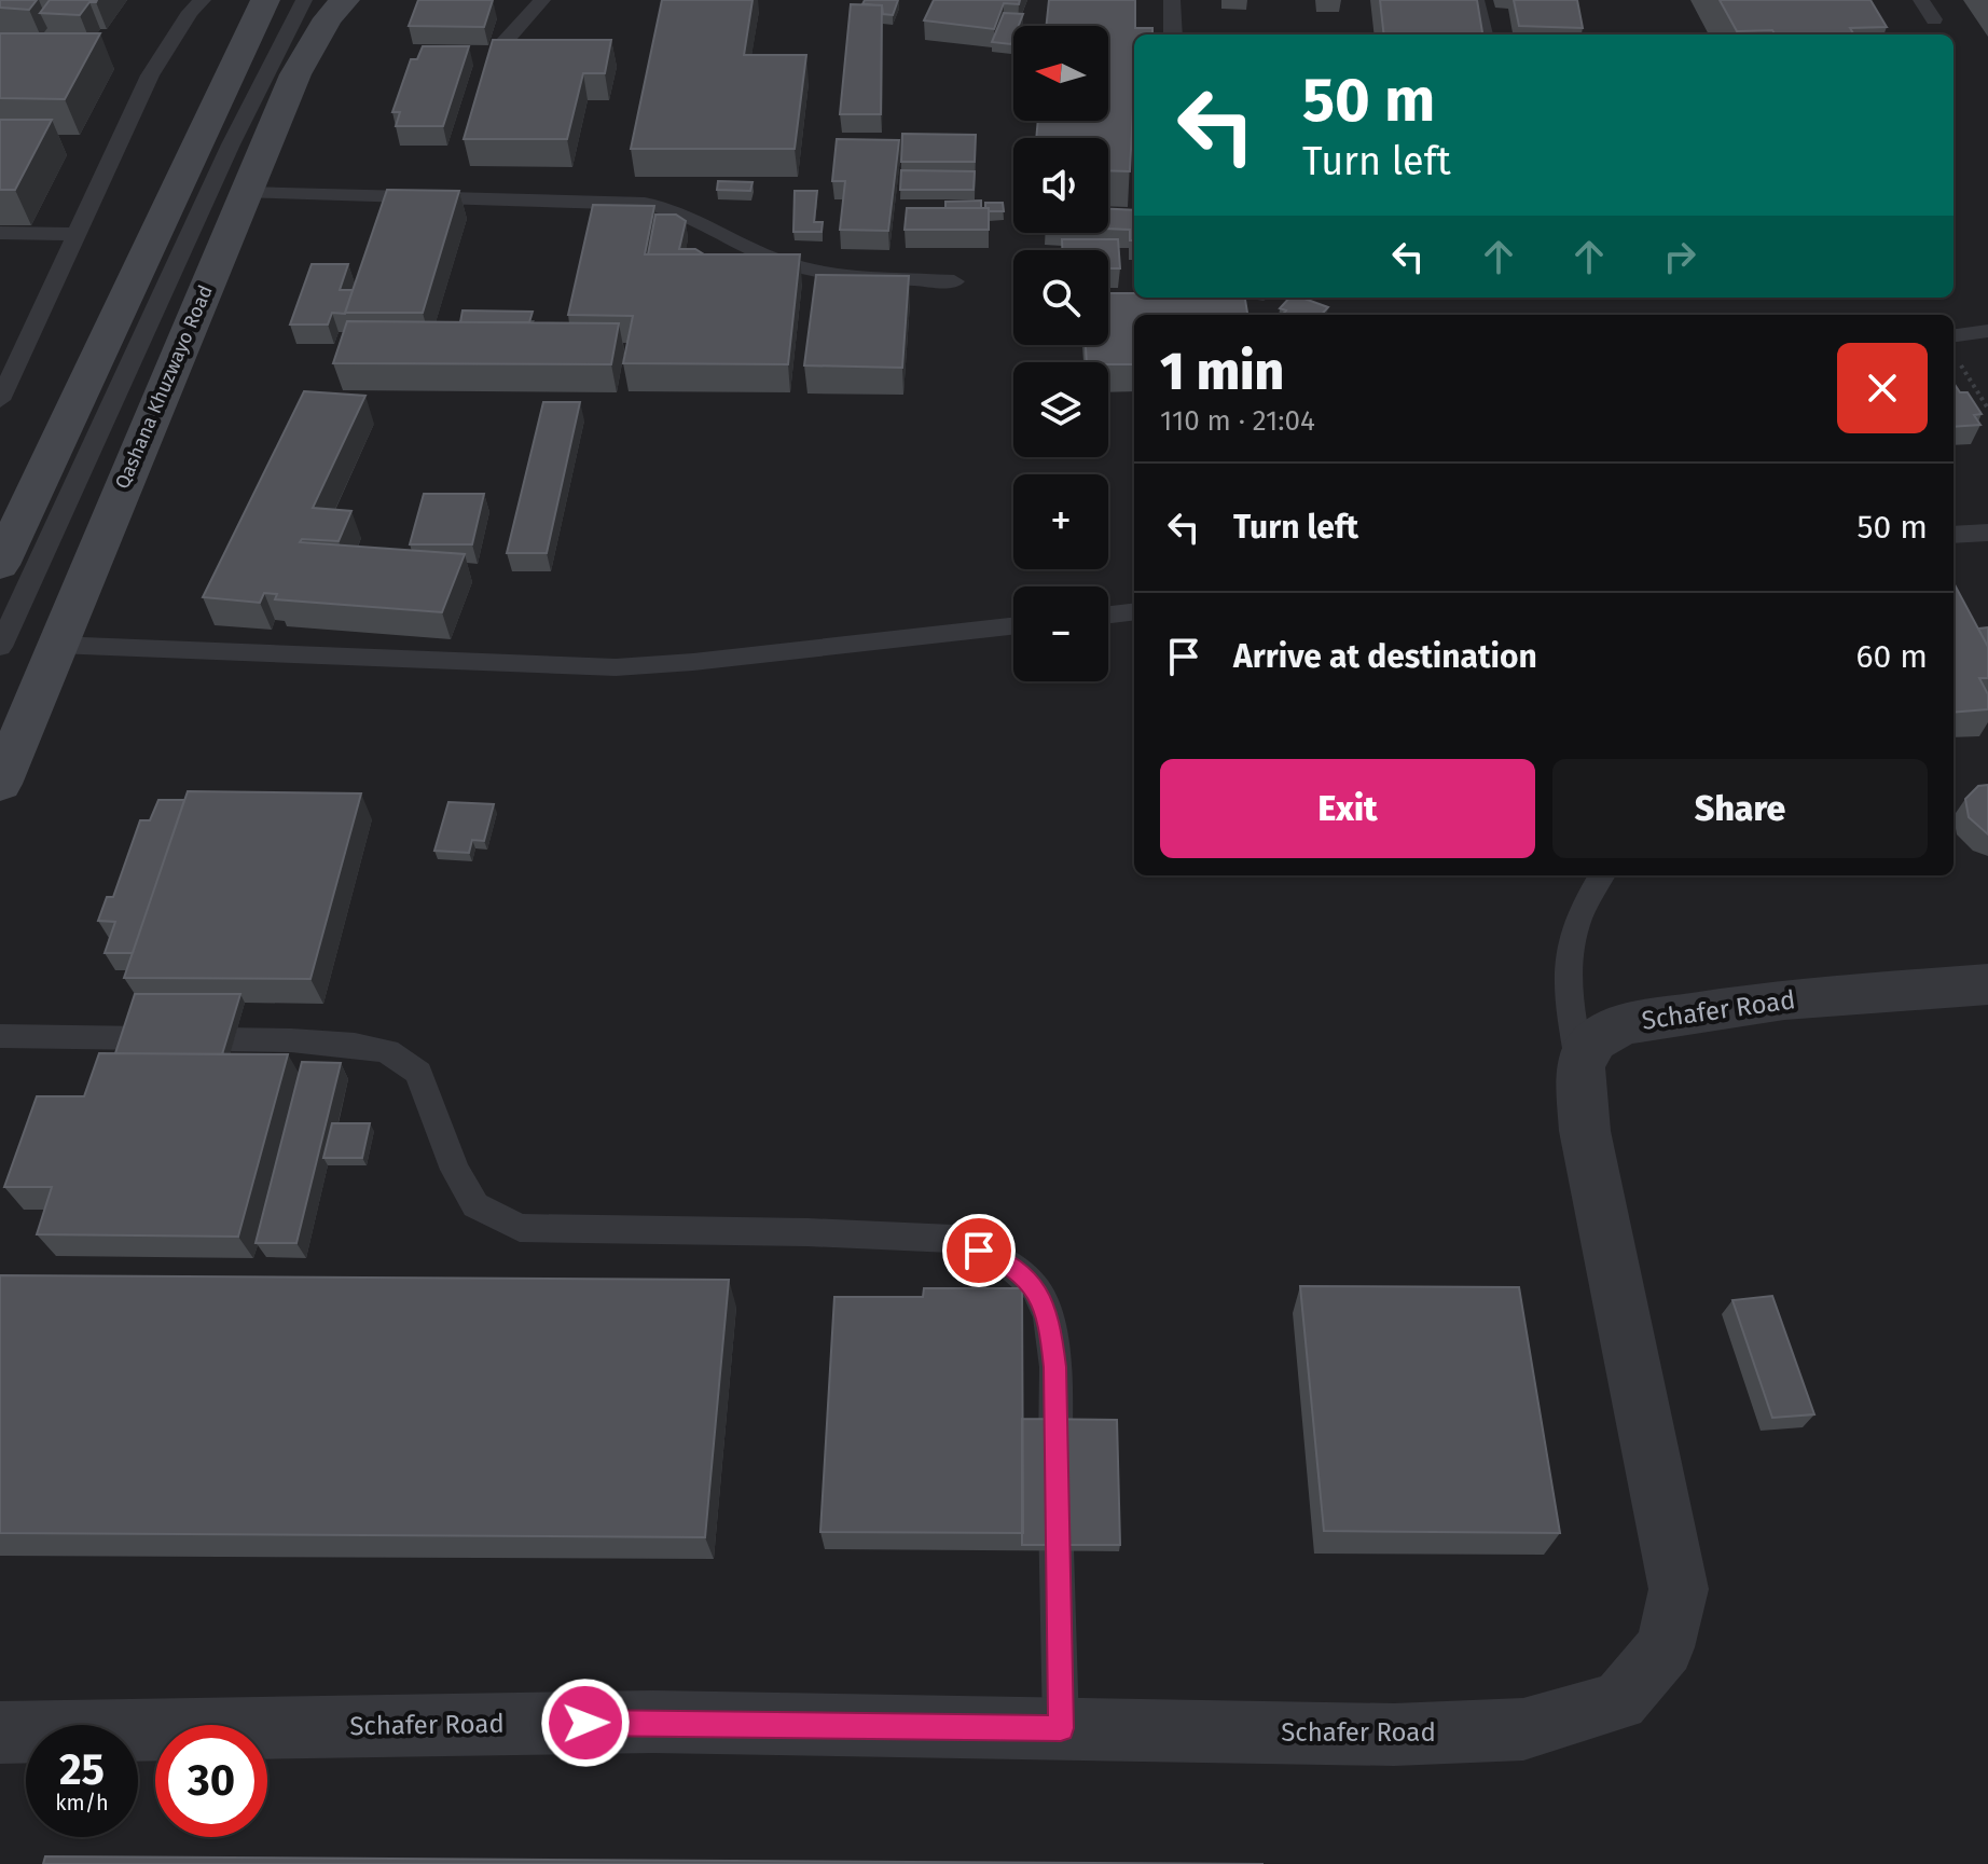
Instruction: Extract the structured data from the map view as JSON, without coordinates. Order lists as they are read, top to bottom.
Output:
{
  "streets": {
    "main road": ["Qashana Khuzwayo Road"],
    "street": ["Schafer Road"]
  },
  "north": "left",
  "page": {
    "map_buttons": ["+", "−"],
    "turn": ["50 m", "Turn left"],
    "heading": ["1 min", "110 m · 21:04"],
    "list": [
      {
        "name": "Turn left",
        "value": "50 m"
      },
      {
        "name": "Arrive at destination",
        "value": "60 m"
      }
    ],
    "buttons": ["Exit", "Share"],
    "speed": "25 km/h",
    "limit": "30"
  }
}
